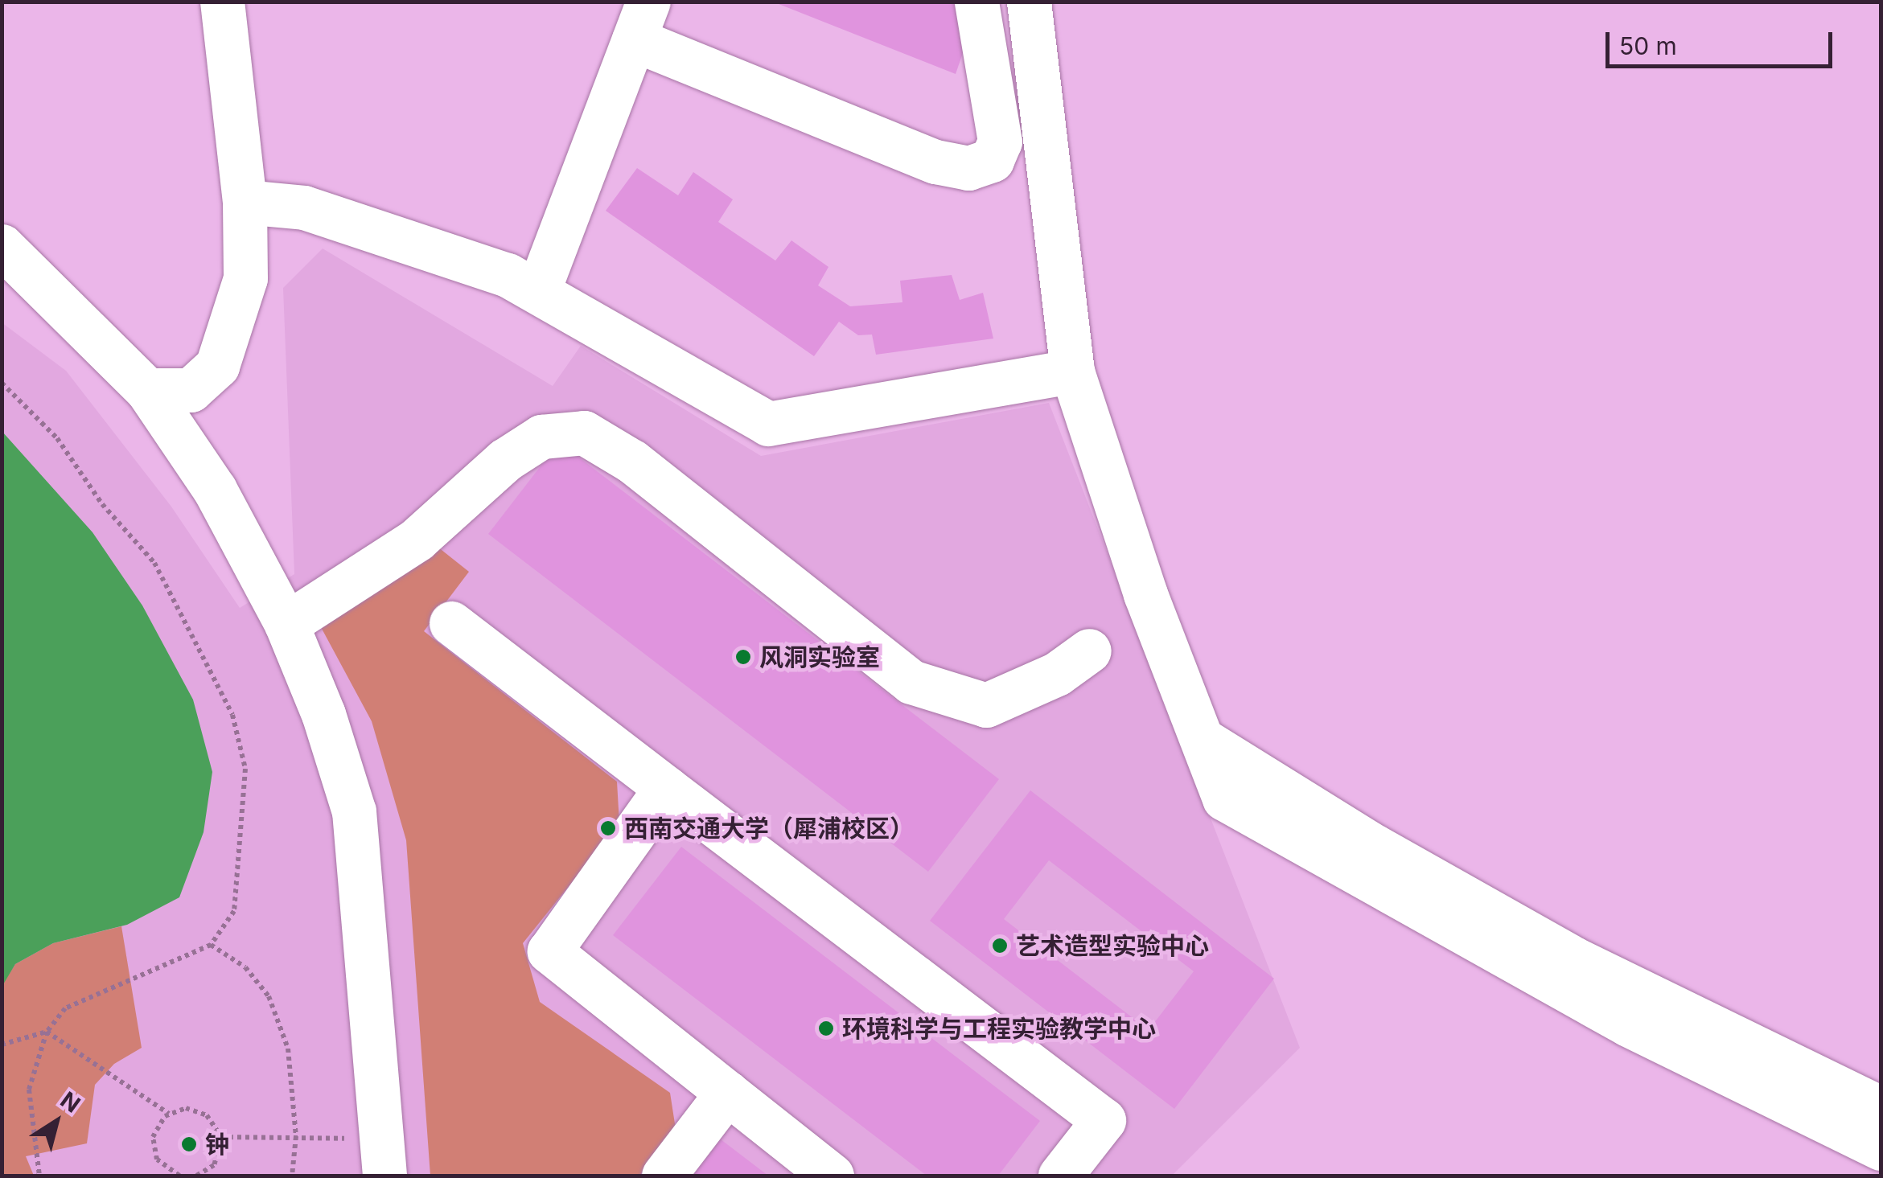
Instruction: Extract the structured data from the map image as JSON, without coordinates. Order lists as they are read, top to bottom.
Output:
{
  "places": [
    "风洞实验室",
    "西南交通大学（犀浦校区）",
    "艺术造型实验中心",
    "环境科学与工程实验教学中心",
    "钟"
  ],
  "scale_bar": "50 m",
  "north": "top right"
}
